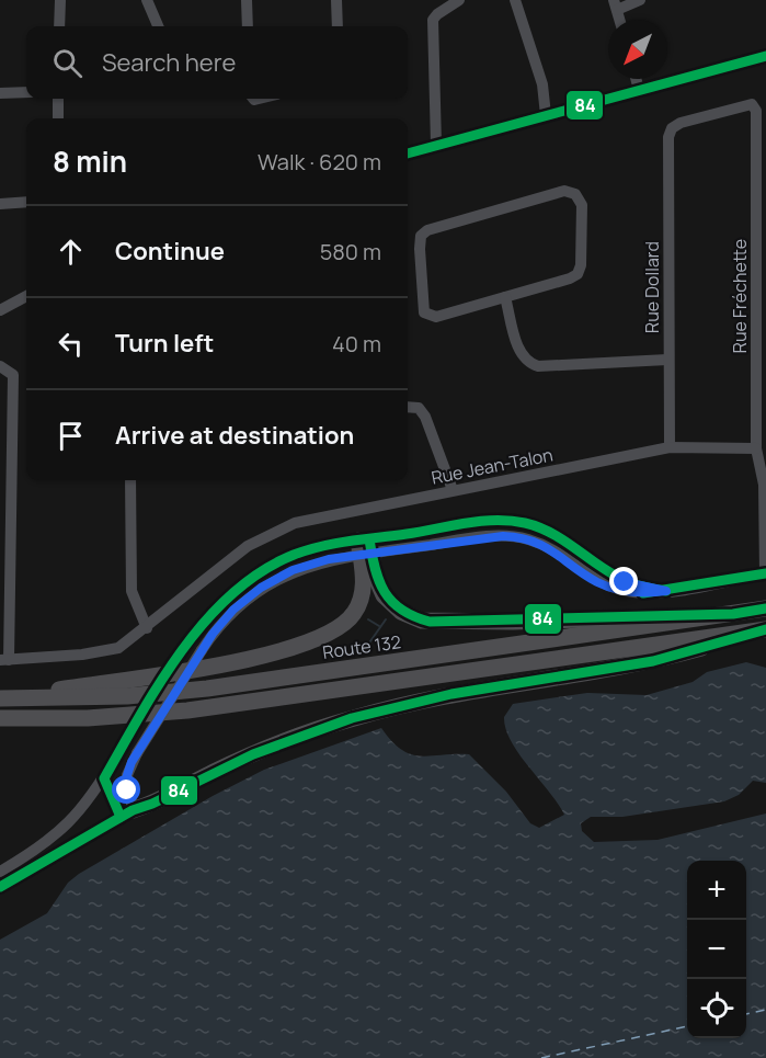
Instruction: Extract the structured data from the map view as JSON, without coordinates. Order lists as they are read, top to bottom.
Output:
{
  "streets": {
    "highway": ["Route 132"],
    "street": ["Rue Dollard", "Rue Fréchette", "Rue Jean-Talon"]
  },
  "crossings": [
    ["Rue Dollard", "Rue Fréchette"],
    ["Rue Dollard", "Rue Jean-Talon"],
    ["Rue Fréchette", "Rue Jean-Talon"]
  ],
  "lines": ["transit line 84"],
  "north": "bottom left",
  "page": {
    "search": "Search here",
    "heading": ["8 min", "Walk · 620 m"],
    "list": [
      ["Continue", "580 m"],
      ["Turn left", "40 m"],
      "Arrive at destination"
    ],
    "map_buttons": ["+", "−"]
  }
}
